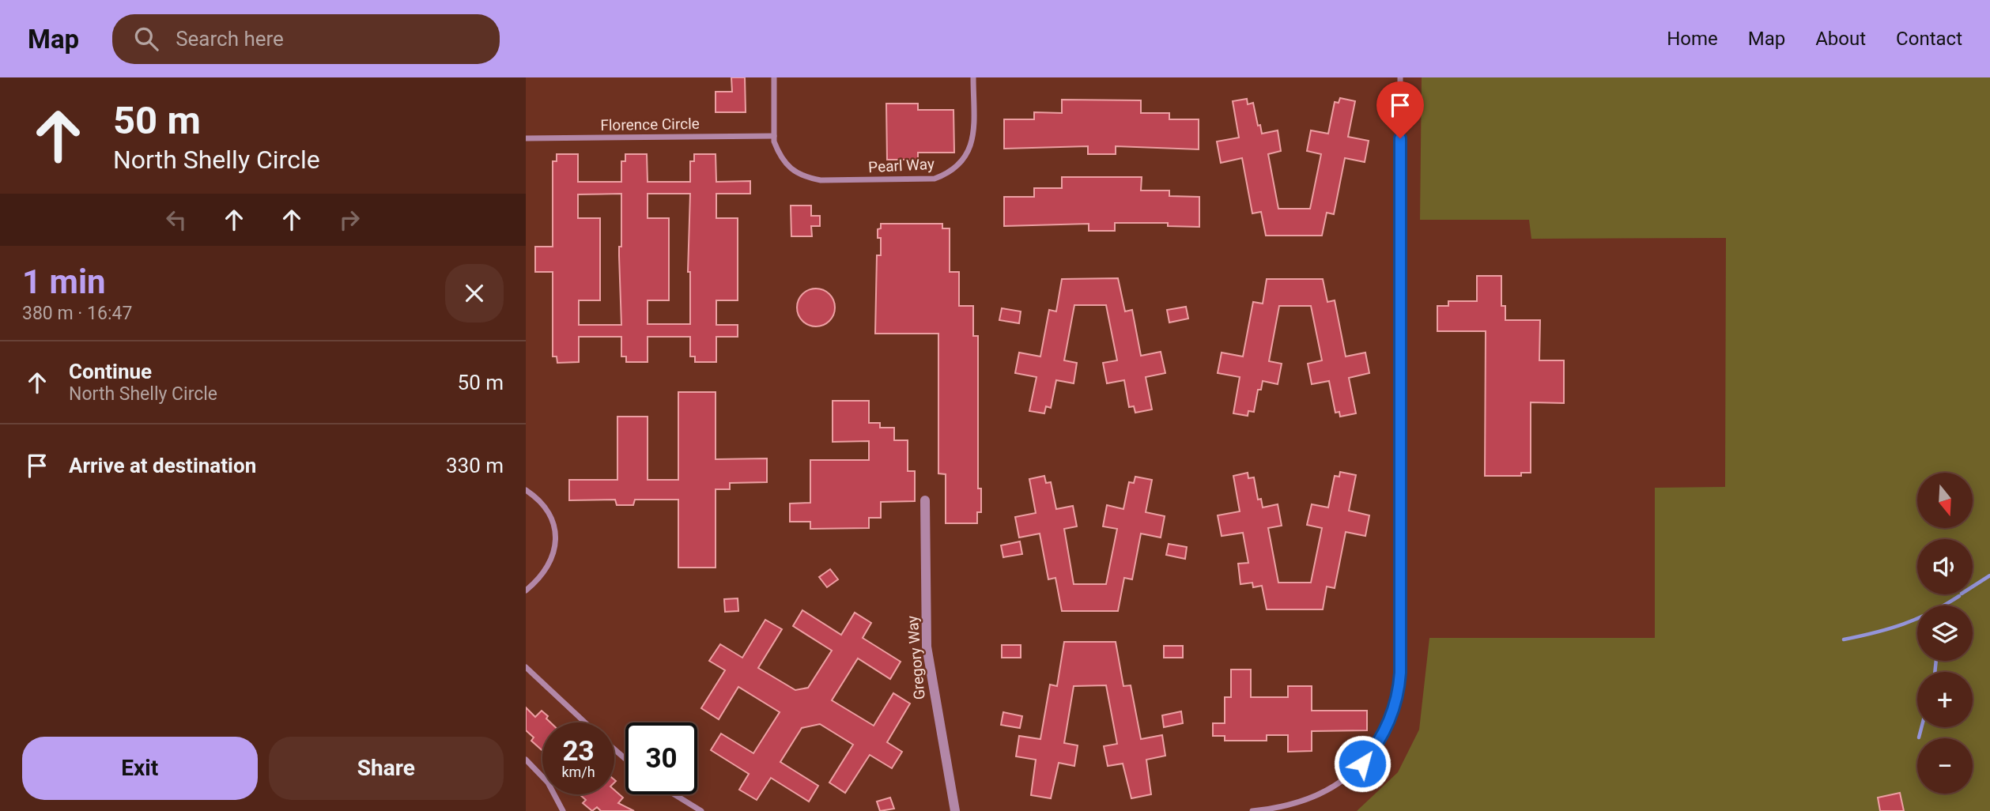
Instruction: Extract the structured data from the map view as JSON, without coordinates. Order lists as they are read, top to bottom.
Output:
{
  "streets": {
    "street": ["Florence Circle", "Pearl Way", "Gregory Way"]
  },
  "crossings": [
    ["Florence Circle", "Pearl Way"]
  ],
  "north": "bottom",
  "page": {
    "header": "Map",
    "search": "Search here",
    "nav": [
      "Home",
      "Map",
      "About",
      "Contact"
    ],
    "turn": ["50 m", "North Shelly Circle"],
    "heading": ["1 min", "380 m · 16:47"],
    "list": [
      {
        "name": "Continue",
        "note": "North Shelly Circle",
        "value": "50 m"
      },
      {
        "name": "Arrive at destination",
        "value": "330 m"
      }
    ],
    "map_buttons": ["+", "−"],
    "speed": "23 km/h",
    "limit": "30",
    "buttons": ["Exit", "Share"]
  }
}
